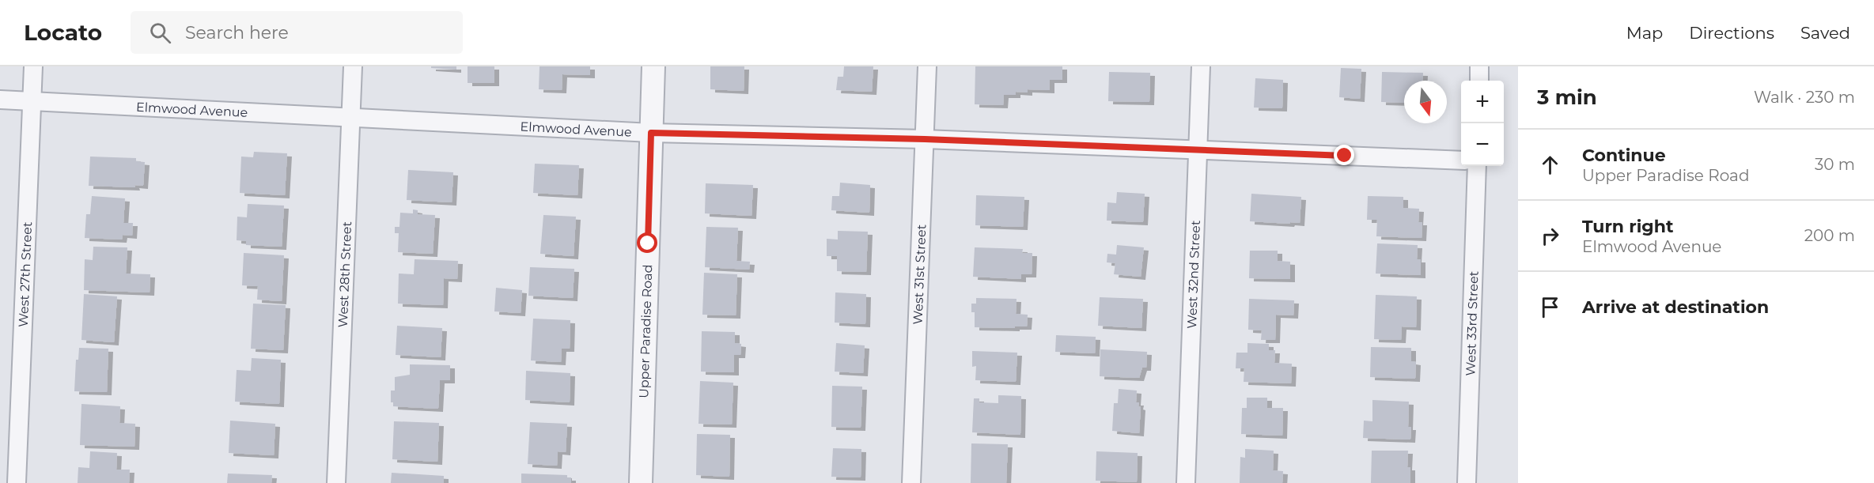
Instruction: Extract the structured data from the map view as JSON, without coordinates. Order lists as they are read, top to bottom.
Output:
{
  "streets": {
    "street": [
      "Elmwood Avenue",
      "West 27th Street",
      "West 28th Street",
      "West 32nd Street",
      "West 31st Street",
      "West 33rd Street",
      "Upper Paradise Road"
    ]
  },
  "crossings": [
    ["Elmwood Avenue", "West 27th Street"],
    ["Elmwood Avenue", "West 28th Street"],
    ["Elmwood Avenue", "West 32nd Street"],
    ["Elmwood Avenue", "West 31st Street"],
    ["Elmwood Avenue", "Upper Paradise Road"]
  ],
  "north": "bottom",
  "page": {
    "header": "Locato",
    "search": "Search here",
    "nav": ["Map", "Directions", "Saved"],
    "heading": ["3 min", "Walk · 230 m"],
    "map_buttons": ["+", "−"],
    "list": [
      ["Continue", "Upper Paradise Road", "30 m"],
      ["Turn right", "Elmwood Avenue", "200 m"],
      "Arrive at destination"
    ]
  }
}
